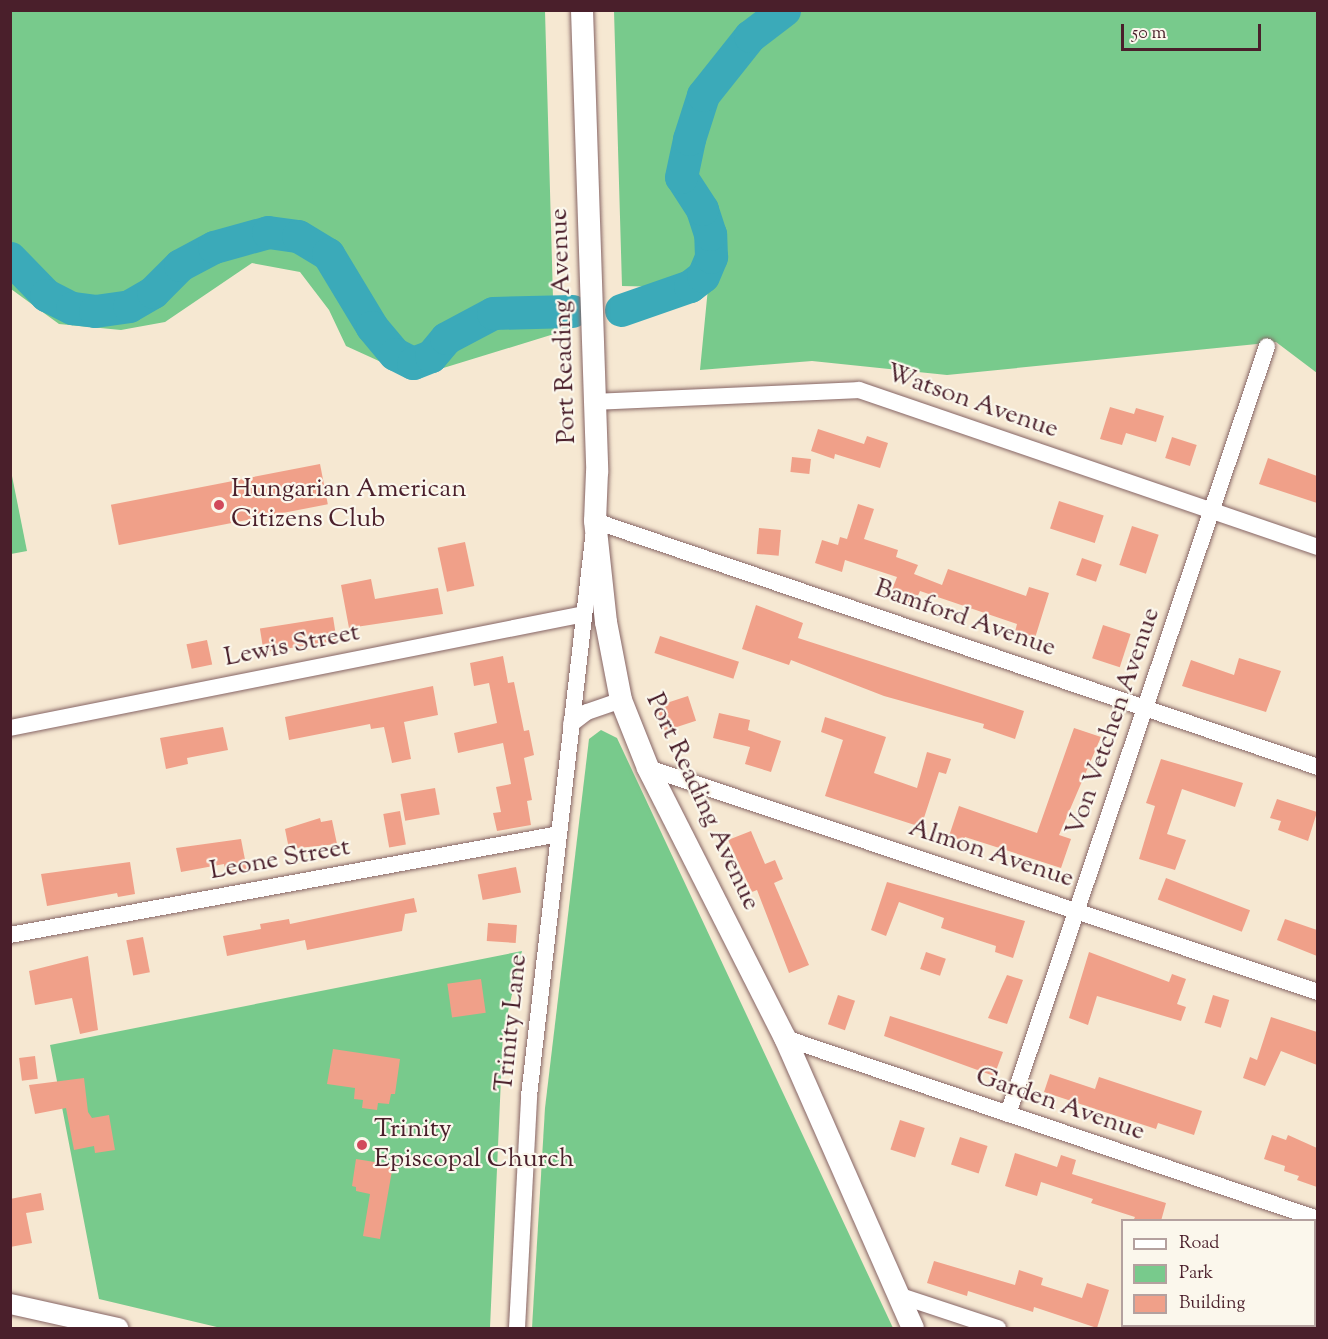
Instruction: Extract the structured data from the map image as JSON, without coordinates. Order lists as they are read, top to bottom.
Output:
{
  "streets": {
    "main road": ["Port Reading Avenue"],
    "street": [
      "Watson Avenue",
      "Bamford Avenue",
      "Lewis Street",
      "Von Vetchen Avenue",
      "Almon Avenue",
      "Leone Street",
      "Trinity Lane",
      "Garden Avenue"
    ]
  },
  "crossings": [
    ["Port Reading Avenue", "Watson Avenue"],
    ["Port Reading Avenue", "Bamford Avenue"],
    ["Port Reading Avenue", "Almon Avenue"],
    ["Port Reading Avenue", "Trinity Lane"],
    ["Port Reading Avenue", "Garden Avenue"],
    ["Watson Avenue", "Von Vetchen Avenue"],
    ["Bamford Avenue", "Von Vetchen Avenue"],
    ["Bamford Avenue", "Trinity Lane"],
    ["Lewis Street", "Trinity Lane"],
    ["Von Vetchen Avenue", "Almon Avenue"],
    ["Von Vetchen Avenue", "Garden Avenue"],
    ["Leone Street", "Trinity Lane"]
  ],
  "places": ["Hungarian American Citizens Club", "Trinity Episcopal Church"],
  "legend": ["Road", "Park", "Building"],
  "scale_bar": "50 m"
}
